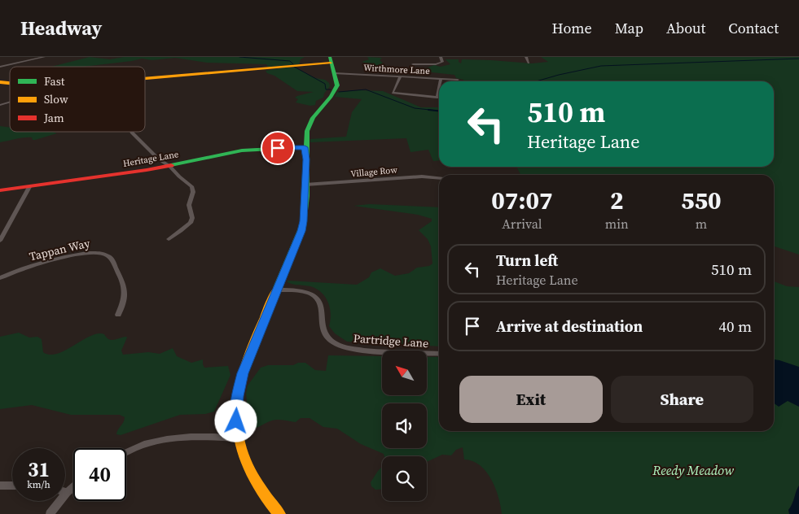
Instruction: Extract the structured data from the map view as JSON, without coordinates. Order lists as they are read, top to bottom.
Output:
{
  "streets": {
    "street": [
      "Wirthmore Lane",
      "Heritage Lane",
      "Village Row",
      "Tappan Way",
      "Partridge Lane"
    ]
  },
  "parks": ["Reedy Meadow"],
  "legend": ["Fast", "Slow", "Jam"],
  "north": "top left",
  "page": {
    "header": "Headway",
    "nav": [
      "Home",
      "Map",
      "About",
      "Contact"
    ],
    "turn": ["510 m", "Heritage Lane"],
    "eta": [
      "07:07",
      "Arrival",
      "2",
      "min",
      "550",
      "m"
    ],
    "list": [
      {
        "name": "Turn left",
        "note": "Heritage Lane",
        "value": "510 m"
      },
      {
        "name": "Arrive at destination",
        "value": "40 m"
      }
    ],
    "buttons": ["Exit", "Share"],
    "speed": "31 km/h",
    "limit": "40"
  }
}
